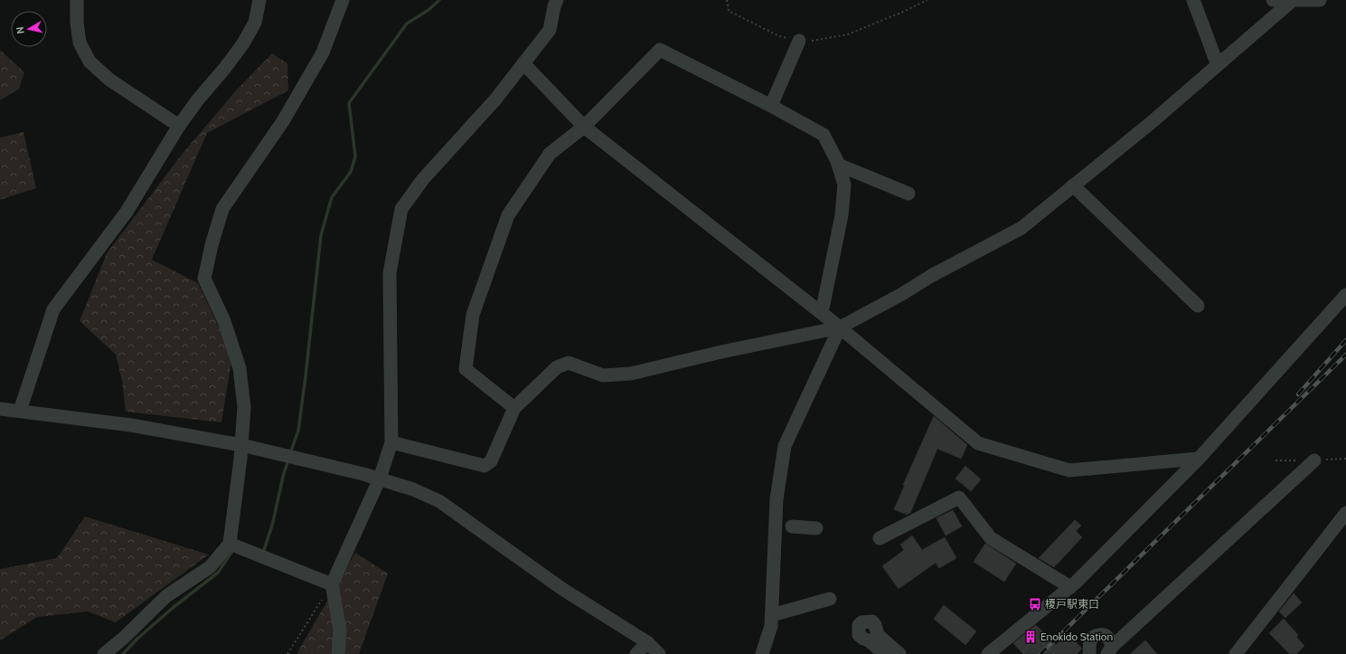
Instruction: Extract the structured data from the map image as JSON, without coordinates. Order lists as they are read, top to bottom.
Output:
{
  "places": {
    "bus stop": ["榎戸駅東口"],
    "building": ["Enokido Station"]
  },
  "north": "left"
}
